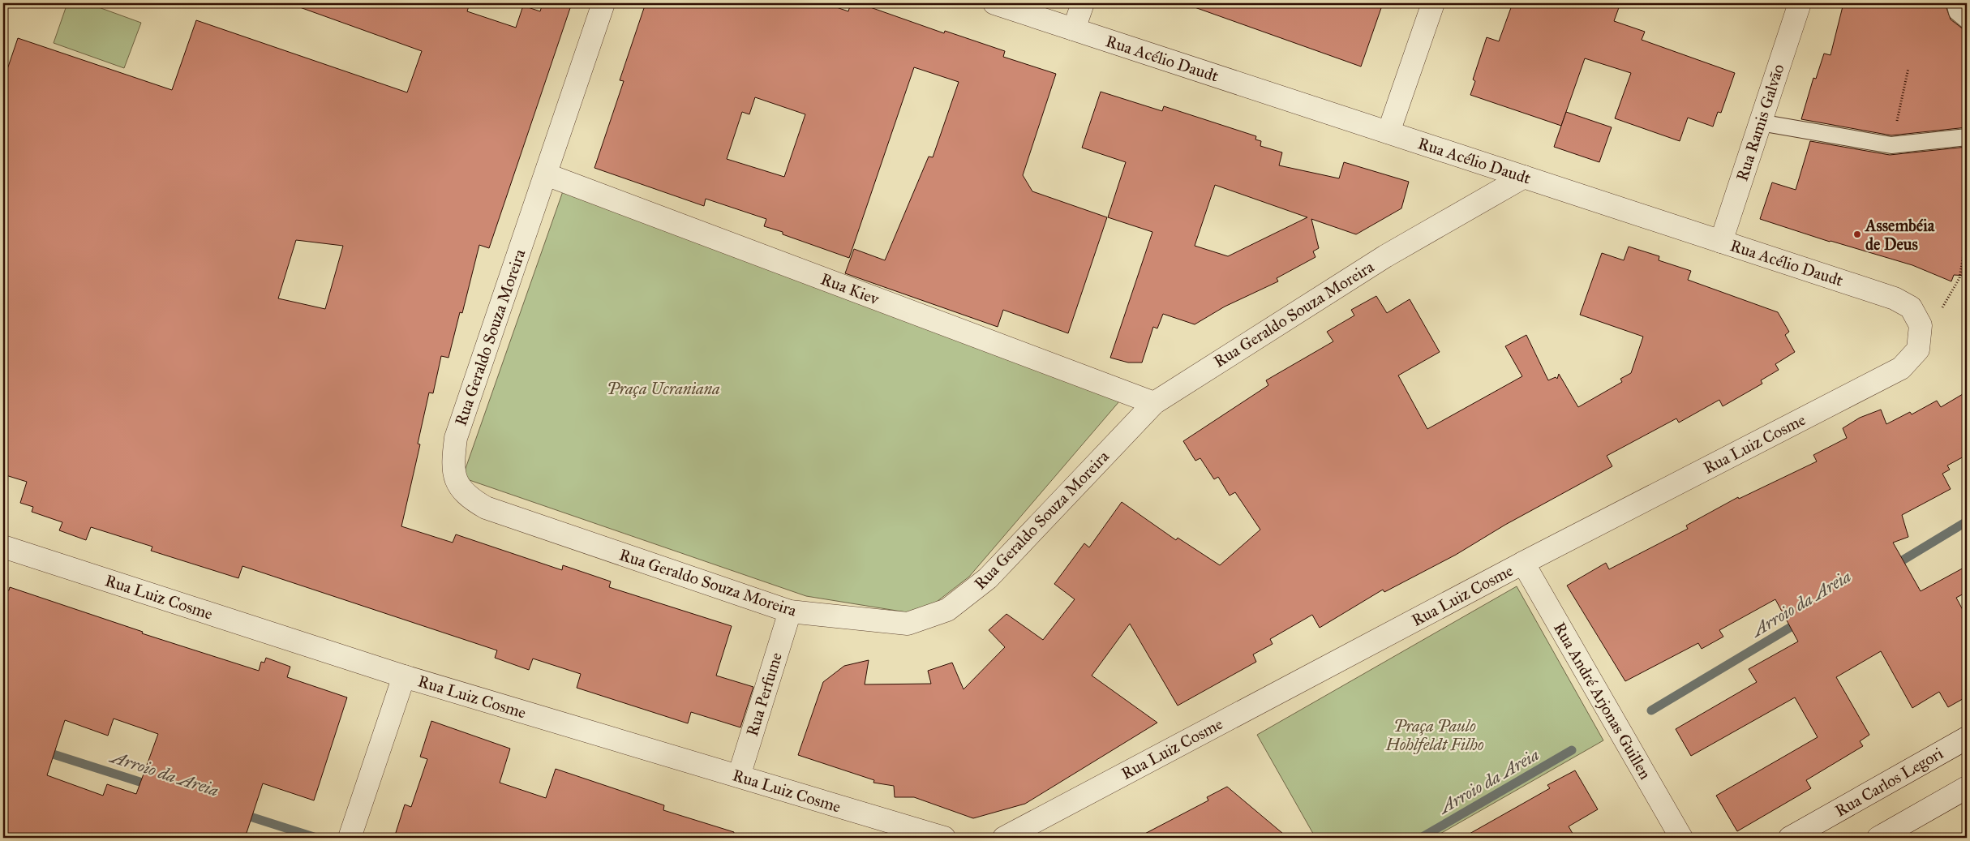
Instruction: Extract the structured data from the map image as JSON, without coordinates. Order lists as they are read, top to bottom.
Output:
{
  "streets": {
    "street": [
      "Rua Acélio Daudt",
      "Rua Ramis Galvão",
      "Rua Kiev",
      "Rua Geraldo Souza Moreira",
      "Rua Luiz Cosme",
      "Rua Perfume",
      "Rua André Arjonas Guillen",
      "Rua Carlos Legori"
    ]
  },
  "crossings": [
    ["Rua Acélio Daudt", "Rua Ramis Galvão"],
    ["Rua Acélio Daudt", "Rua Geraldo Souza Moreira"],
    ["Rua Acélio Daudt", "Rua Luiz Cosme"],
    ["Rua Kiev", "Rua Geraldo Souza Moreira"],
    ["Rua Geraldo Souza Moreira", "Rua Perfume"],
    ["Rua Luiz Cosme", "Rua Perfume"],
    ["Rua Luiz Cosme", "Rua André Arjonas Guillen"]
  ],
  "water": ["Arroio da Areia"],
  "parks": ["Praça Ucraniana", "Praça Paulo Hohlfeldt Filho"],
  "places": ["Assembéia de Deus"]
}
